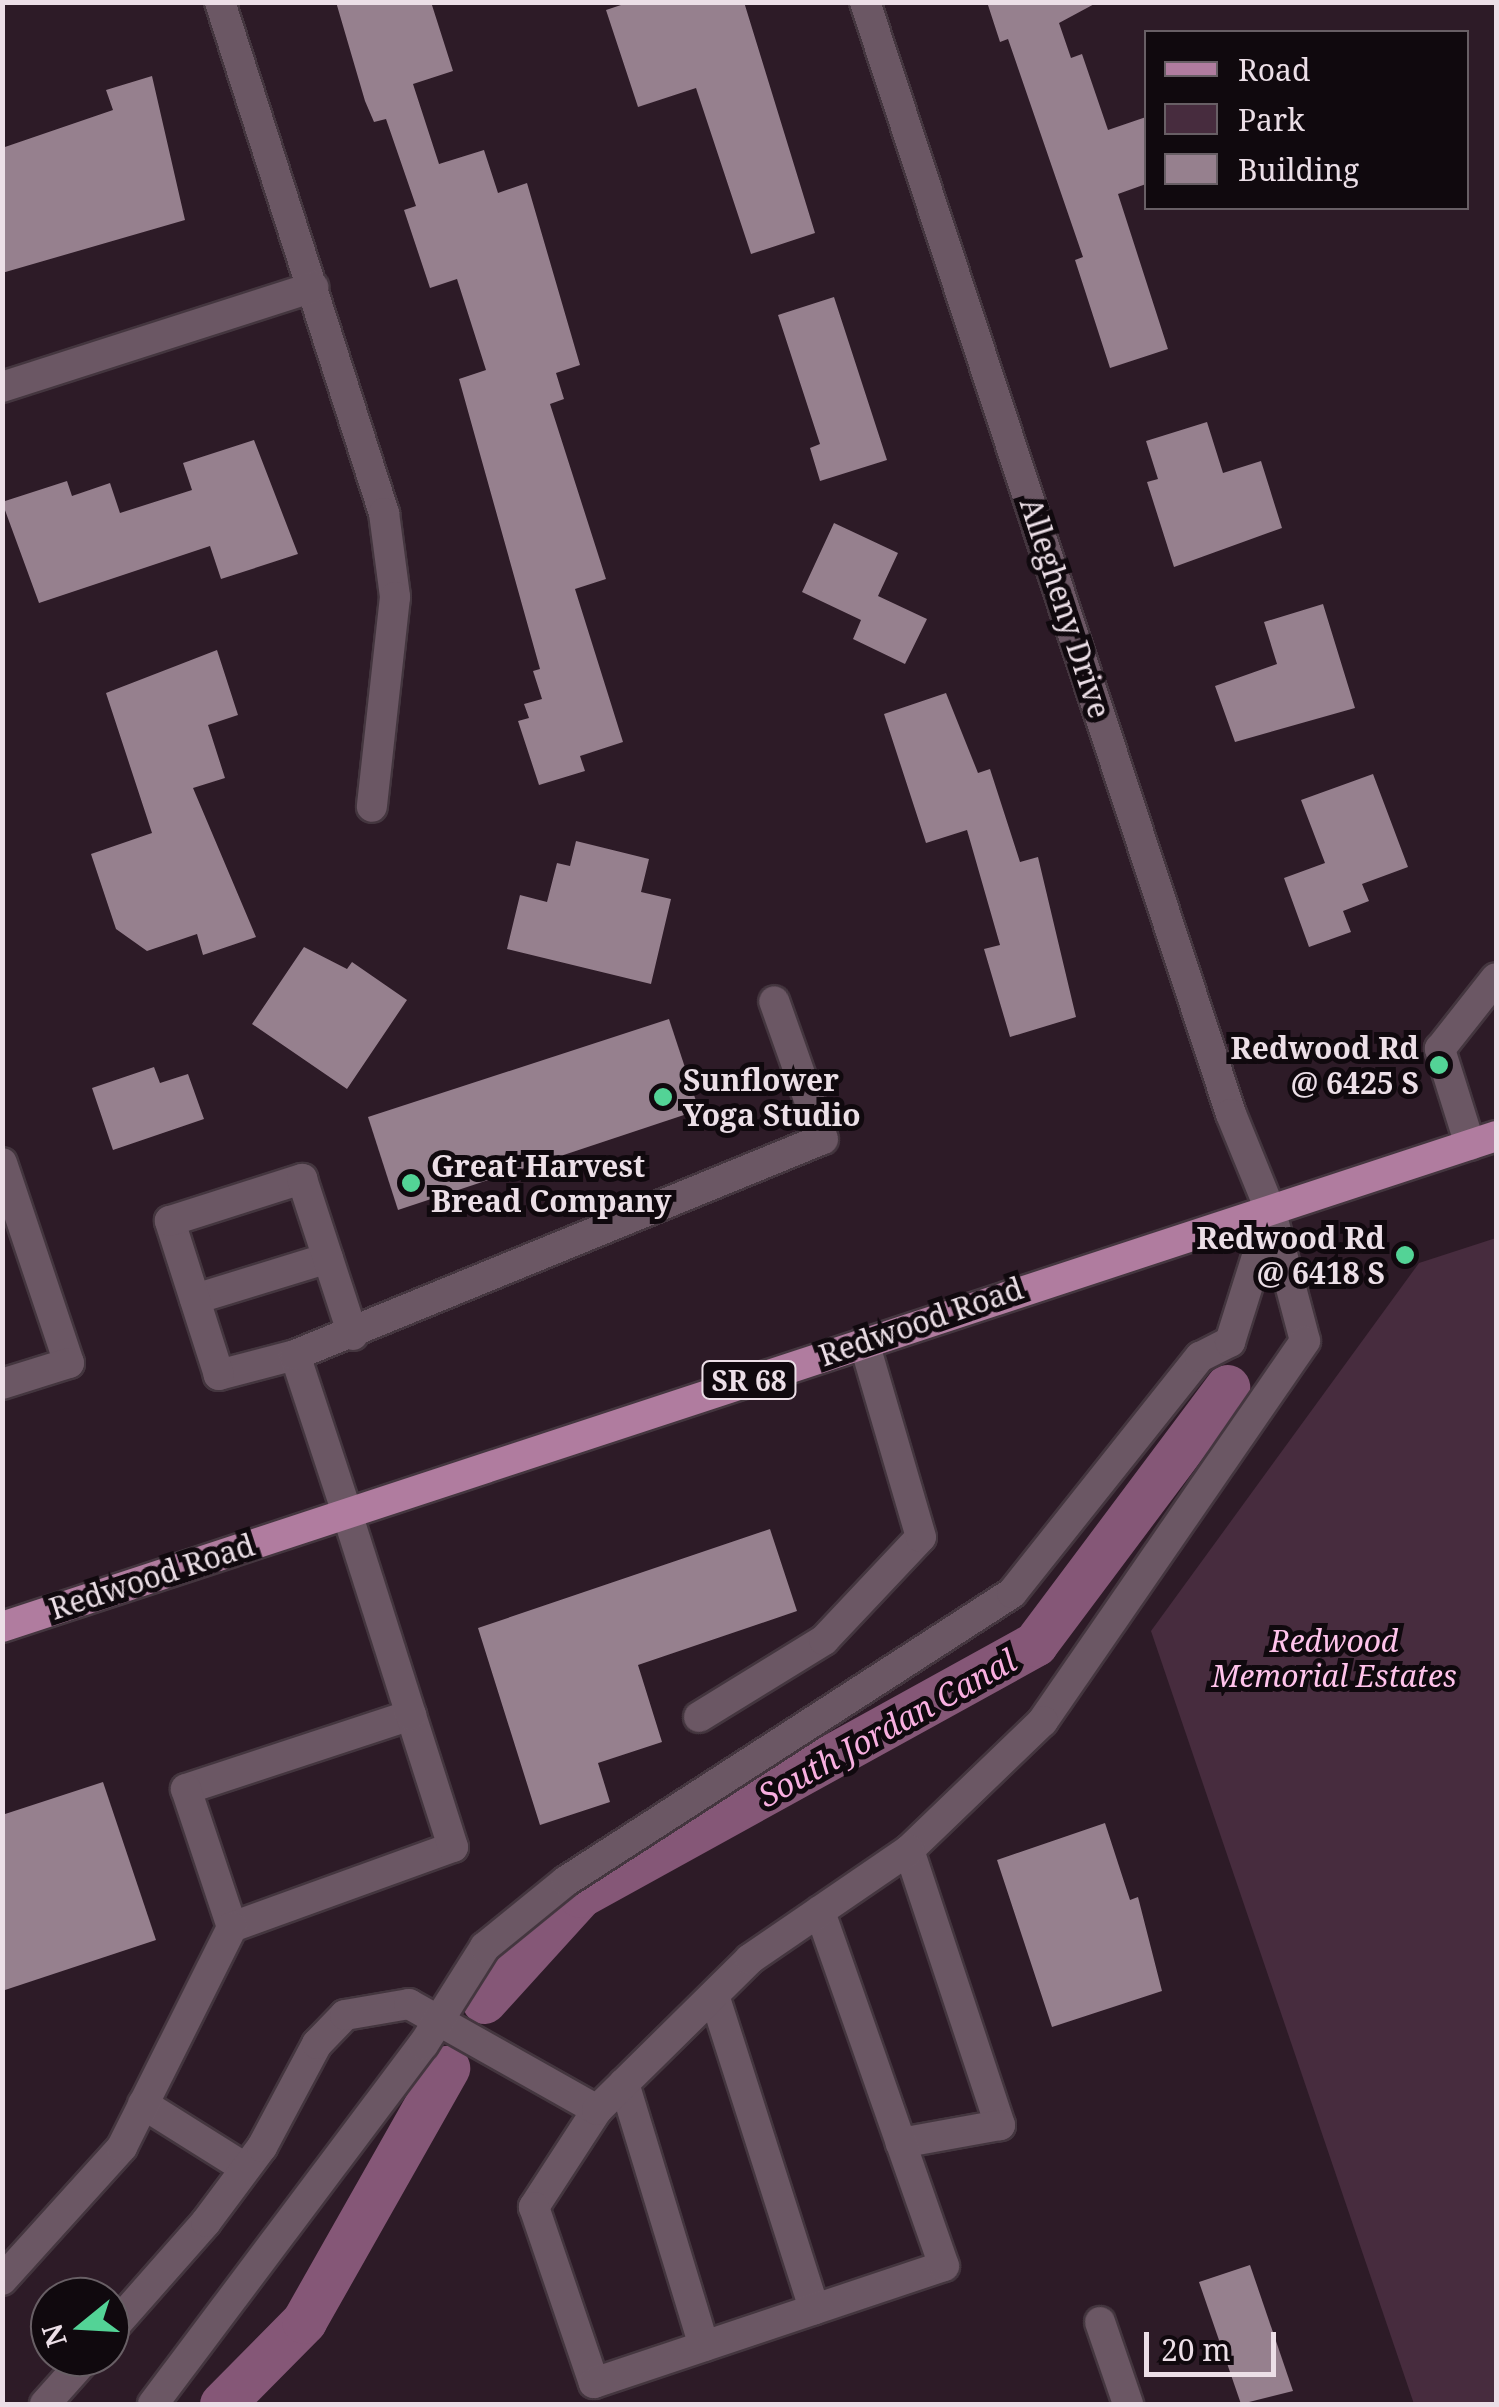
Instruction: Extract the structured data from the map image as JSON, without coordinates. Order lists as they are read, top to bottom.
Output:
{
  "streets": {
    "main road": ["Redwood Road", "SR 68"],
    "street": ["Allegheny Drive"]
  },
  "crossings": [
    ["Allegheny Drive", "Redwood Road"]
  ],
  "water": ["South Jordan Canal"],
  "parks": ["Redwood Memorial Estates"],
  "places": [
    "Redwood Rd @ 6425 S",
    "Sunflower Yoga Studio",
    "Great Harvest Bread Company",
    "Redwood Rd @ 6418 S"
  ],
  "legend": ["Road", "Park", "Building"],
  "scale_bar": "20 m",
  "north": "left"
}
